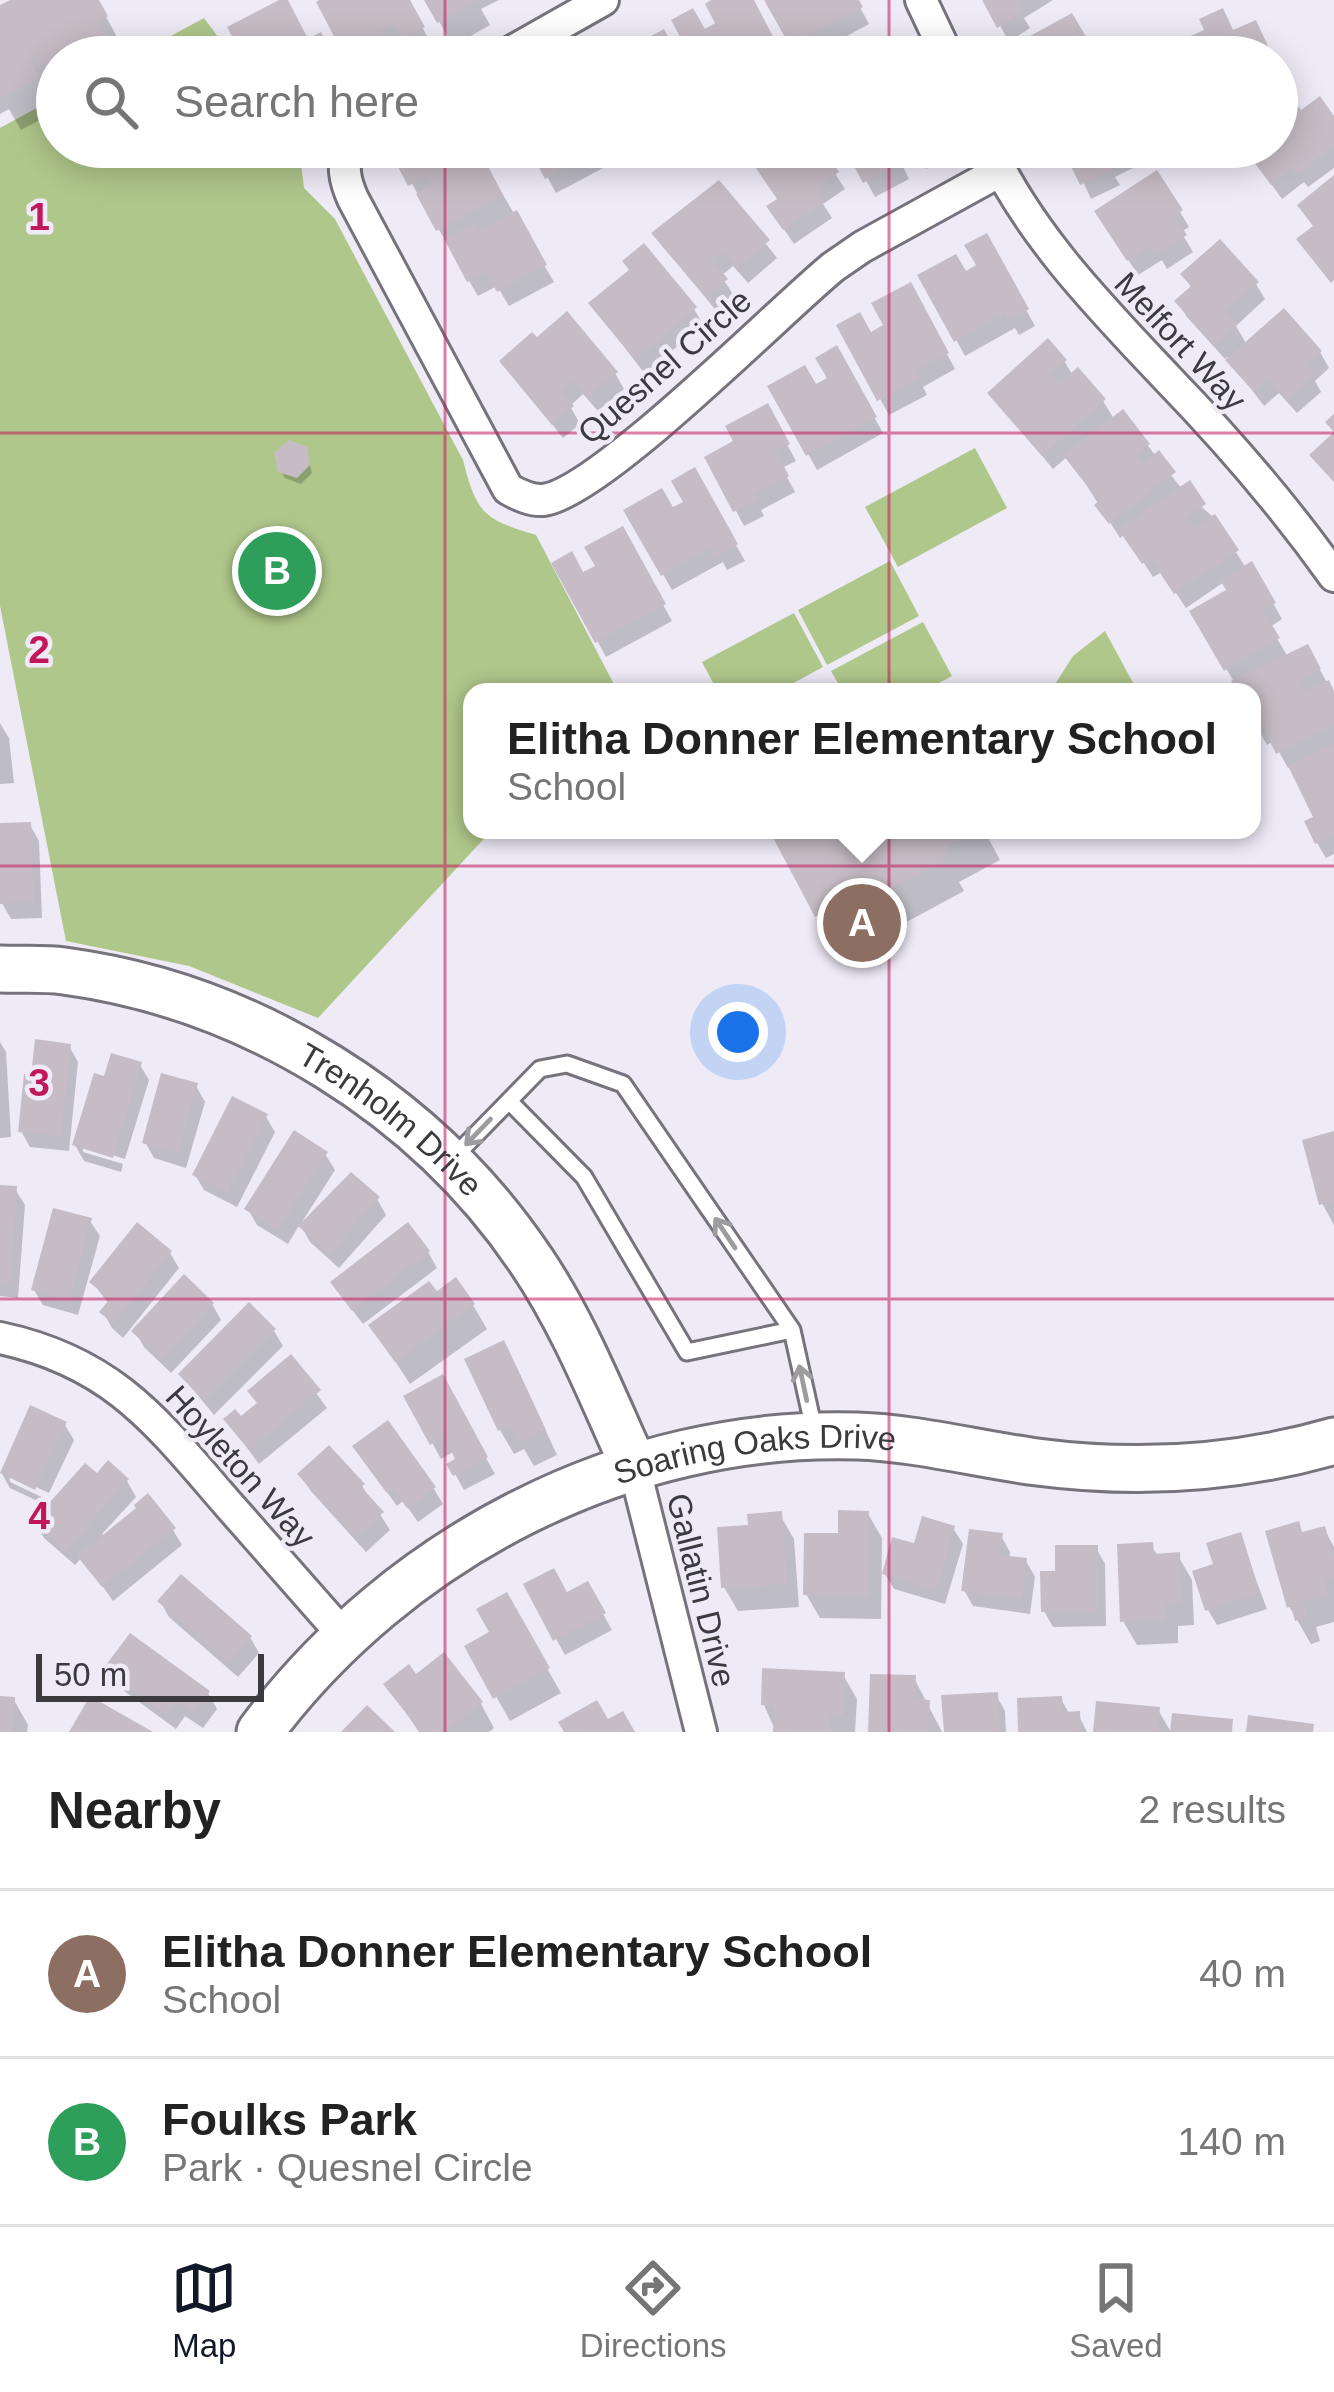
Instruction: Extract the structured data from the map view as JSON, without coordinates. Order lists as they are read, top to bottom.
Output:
{
  "streets": {
    "street": [
      "Melfort Way",
      "Quesnel Circle",
      "Trenholm Drive",
      "Soaring Oaks Drive",
      "Hoyleton Way",
      "Gallatin Drive"
    ]
  },
  "crossings": [
    ["Trenholm Drive", "Soaring Oaks Drive"],
    ["Trenholm Drive", "Gallatin Drive"],
    ["Soaring Oaks Drive", "Hoyleton Way"],
    ["Soaring Oaks Drive", "Gallatin Drive"]
  ],
  "scale_bar": "50 m",
  "page": {
    "search": "Search here",
    "pins": ["B", "A"],
    "popup": ["Elitha Donner Elementary School", "School"],
    "scale": "50 m",
    "heading": ["Nearby", "2 results"],
    "list": [
      {
        "mark": "A",
        "name": "Elitha Donner Elementary School",
        "note": "School",
        "value": "40 m"
      },
      {
        "mark": "B",
        "name": "Foulks Park",
        "note": "Park · Quesnel Circle",
        "value": "140 m"
      }
    ],
    "nav": ["Map", "Directions", "Saved"]
  },
  "grid": {
    "rows": [
      "1",
      "2",
      "3",
      "4"
    ]
  }
}
